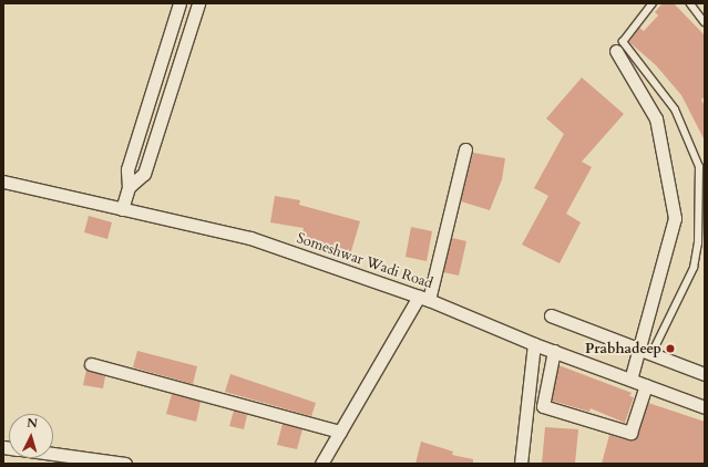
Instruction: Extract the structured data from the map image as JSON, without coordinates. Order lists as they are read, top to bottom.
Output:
{
  "streets": {
    "street": ["Someshwar Wadi Road"]
  },
  "places": ["Prabhadeep"],
  "north": "top"
}
